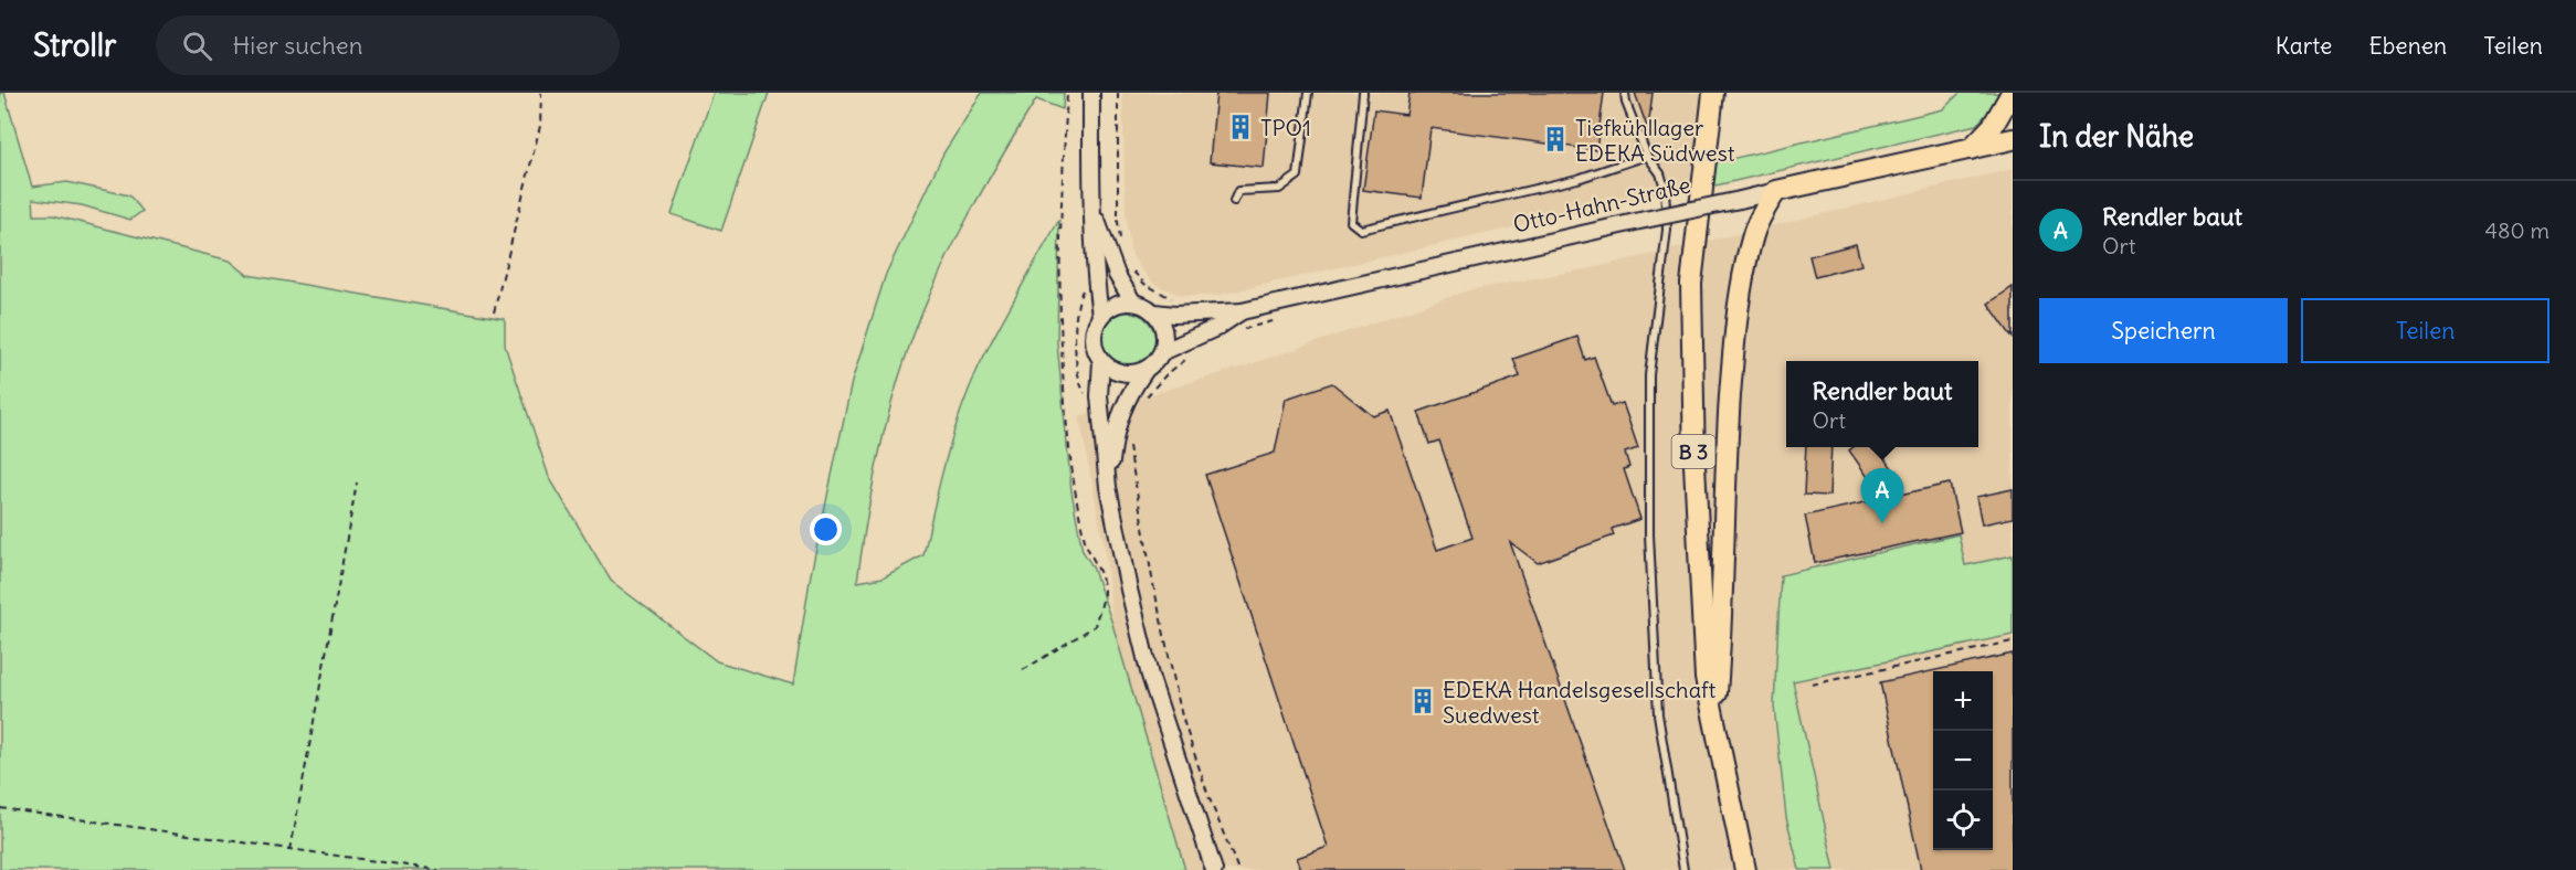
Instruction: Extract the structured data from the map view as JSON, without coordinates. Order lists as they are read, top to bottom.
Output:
{
  "streets": {
    "main road": ["Otto-Hahn-Straße", "B 3"]
  },
  "crossings": [
    ["Otto-Hahn-Straße", "B 3"]
  ],
  "places": {
    "building": ["TPO1", "Tiefkühllager EDEKA Südwest", "EDEKA Handelsgesellschaft Suedwest"]
  },
  "page": {
    "header": "Strollr",
    "search": "Hier suchen",
    "nav": ["Karte", "Ebenen", "Teilen"],
    "heading": "In der Nähe",
    "list": [
      {
        "mark": "A",
        "name": "Rendler baut",
        "note": "Ort",
        "value": "480 m"
      }
    ],
    "buttons": ["Speichern", "Teilen"],
    "popup": ["Rendler baut", "Ort"],
    "pins": "A",
    "map_buttons": ["+", "−"]
  }
}
